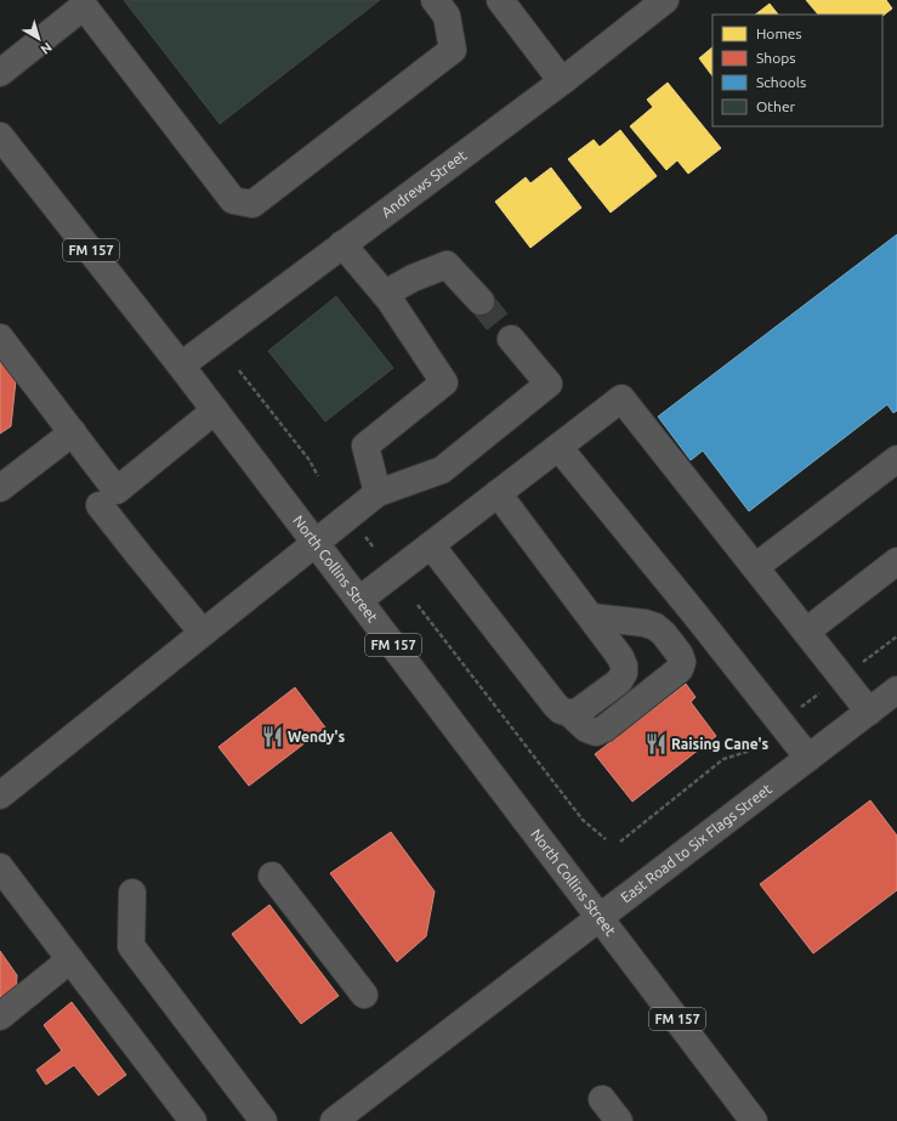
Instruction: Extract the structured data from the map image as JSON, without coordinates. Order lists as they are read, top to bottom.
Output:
{
  "streets": {
    "main road": ["FM 157", "North Collins Street"],
    "street": ["Andrews Street", "East Road to Six Flags Street"]
  },
  "crossings": [
    ["Andrews Street", "North Collins Street"],
    ["North Collins Street", "East Road to Six Flags Street"]
  ],
  "places": {
    "restaurant": ["Wendy's", "Raising Cane's"]
  },
  "legend": [
    "Homes",
    "Shops",
    "Schools",
    "Other"
  ],
  "north": "bottom right"
}
